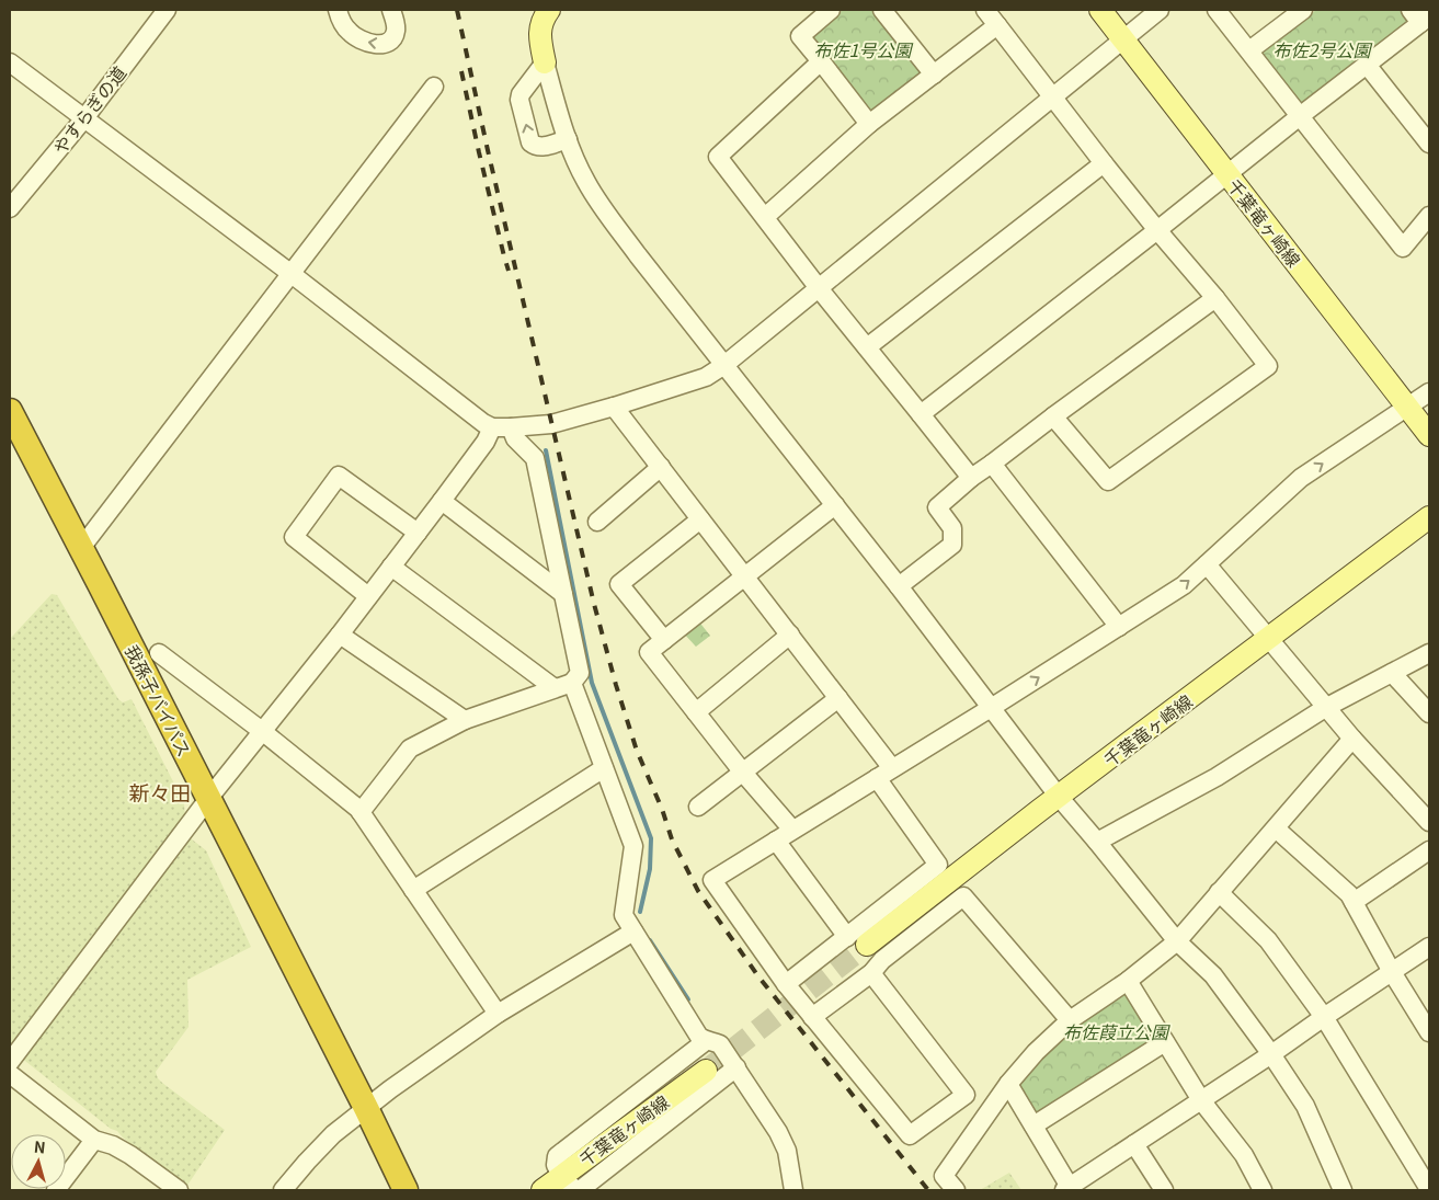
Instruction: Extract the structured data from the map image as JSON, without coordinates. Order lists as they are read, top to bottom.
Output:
{
  "streets": {
    "highway": ["我孫子バイパス"],
    "main road": ["千葉竜ヶ崎線"],
    "street": ["やすらぎの道"]
  },
  "districts": ["新々田"],
  "parks": ["布佐1号公園", "布佐2号公園", "布佐葭立公園"],
  "north": "top"
}
